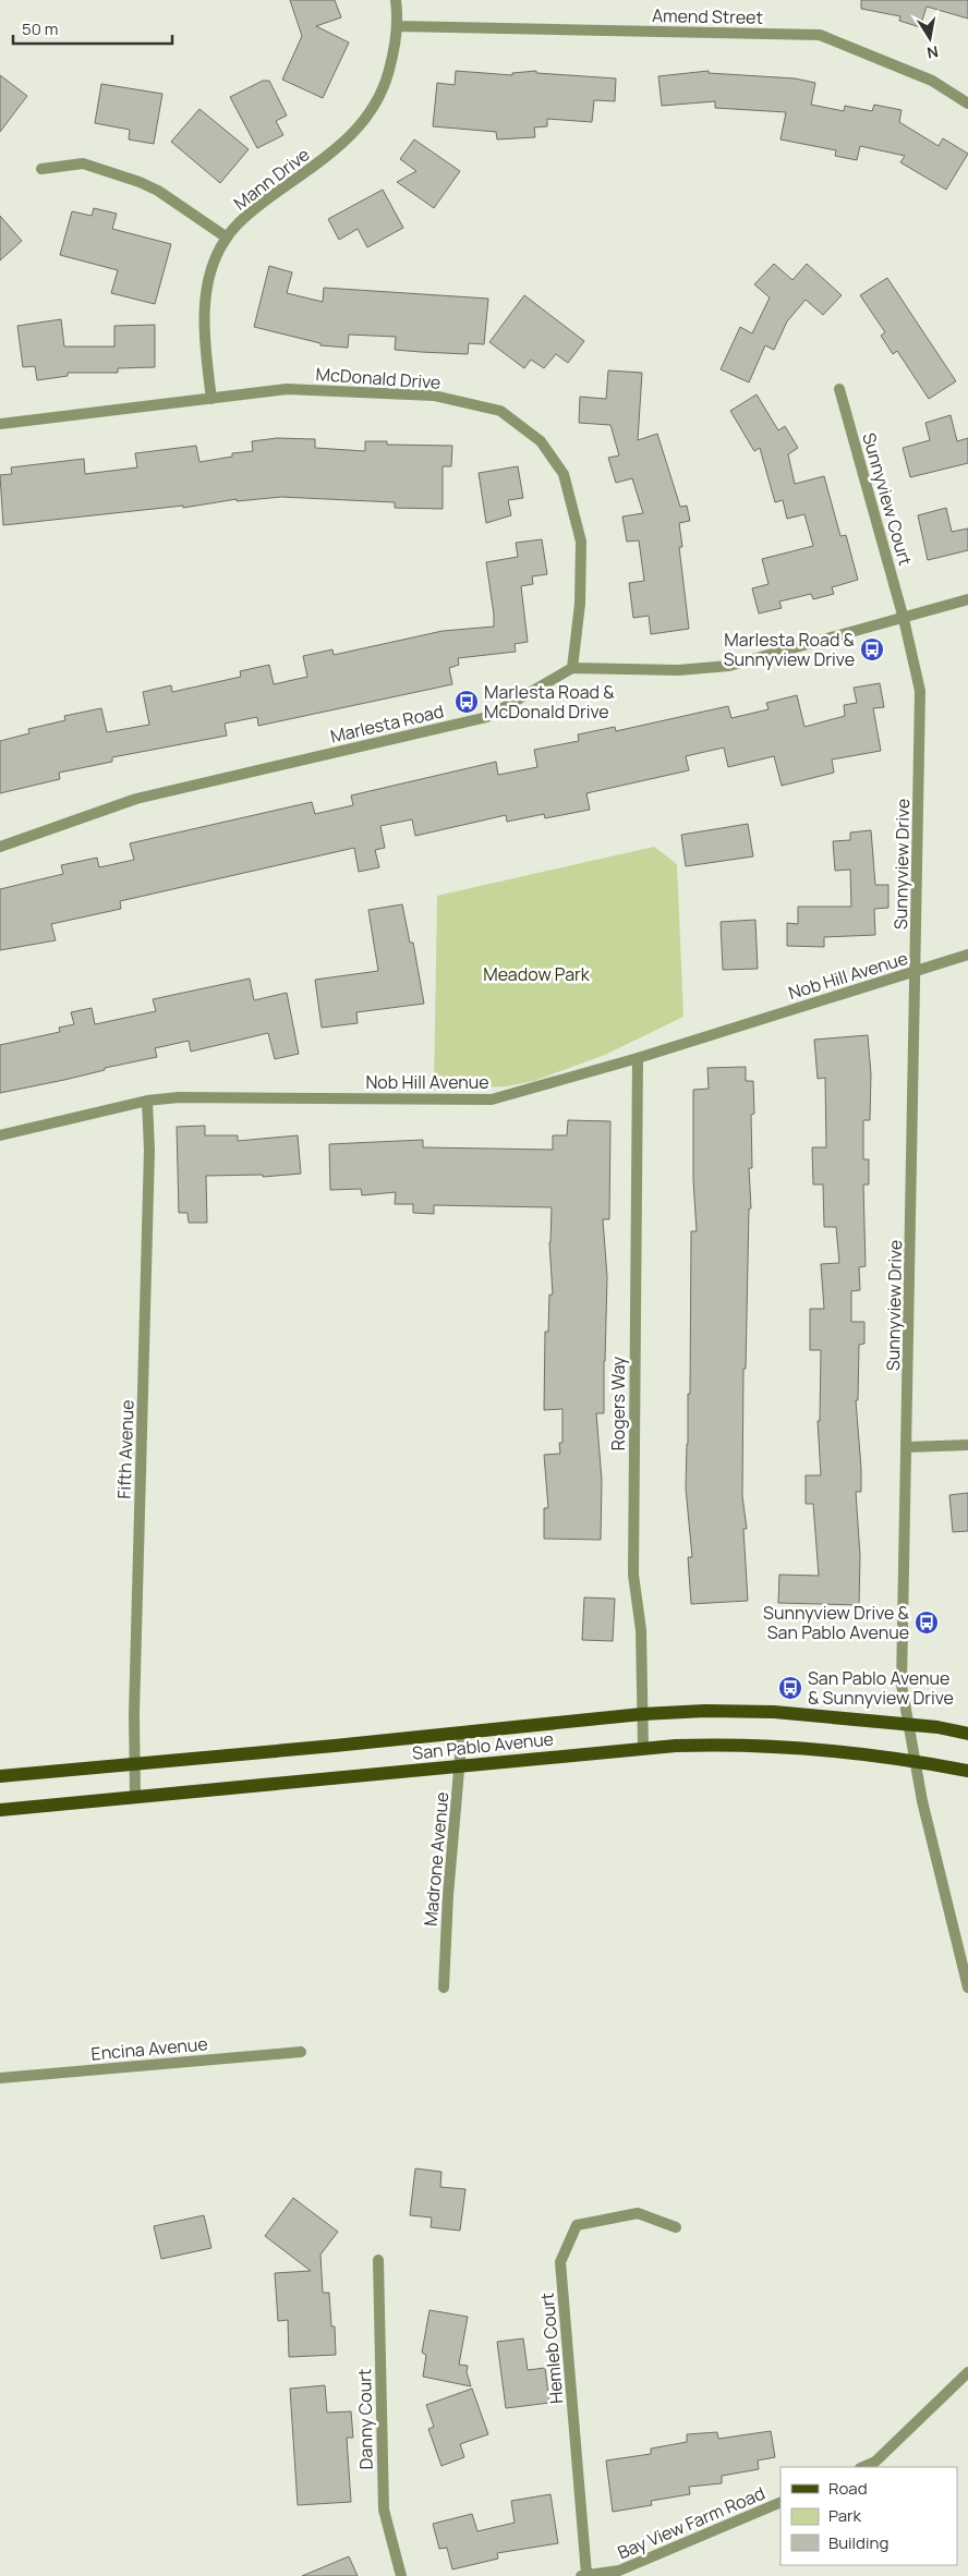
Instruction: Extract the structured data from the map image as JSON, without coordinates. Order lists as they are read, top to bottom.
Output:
{
  "streets": {
    "main road": ["San Pablo Avenue"],
    "street": [
      "Amend Street",
      "Mann Drive",
      "McDonald Drive",
      "Sunnyview Court",
      "Marlesta Road",
      "Sunnyview Drive",
      "Nob Hill Avenue",
      "Rogers Way",
      "Fifth Avenue",
      "Madrone Avenue",
      "Encina Avenue",
      "Hemleb Court",
      "Danny Court",
      "Bay View Farm Road"
    ]
  },
  "crossings": [
    ["Amend Street", "Mann Drive"],
    ["Mann Drive", "McDonald Drive"],
    ["McDonald Drive", "Marlesta Road"],
    ["Sunnyview Court", "Sunnyview Drive"],
    ["Sunnyview Drive", "Nob Hill Avenue"],
    ["Sunnyview Drive", "San Pablo Avenue"],
    ["Nob Hill Avenue", "Rogers Way"],
    ["Nob Hill Avenue", "Fifth Avenue"],
    ["Rogers Way", "San Pablo Avenue"],
    ["Fifth Avenue", "San Pablo Avenue"],
    ["San Pablo Avenue", "Madrone Avenue"],
    ["Hemleb Court", "Bay View Farm Road"]
  ],
  "parks": ["Meadow Park"],
  "places": {
    "bus stop": [
      "Marlesta Road & Sunnyview Drive",
      "Marlesta Road & McDonald Drive",
      "Sunnyview Drive & San Pablo Avenue",
      "San Pablo Avenue & Sunnyview Drive"
    ]
  },
  "legend": ["Road", "Park", "Building"],
  "scale_bar": "50 m",
  "north": "bottom"
}
